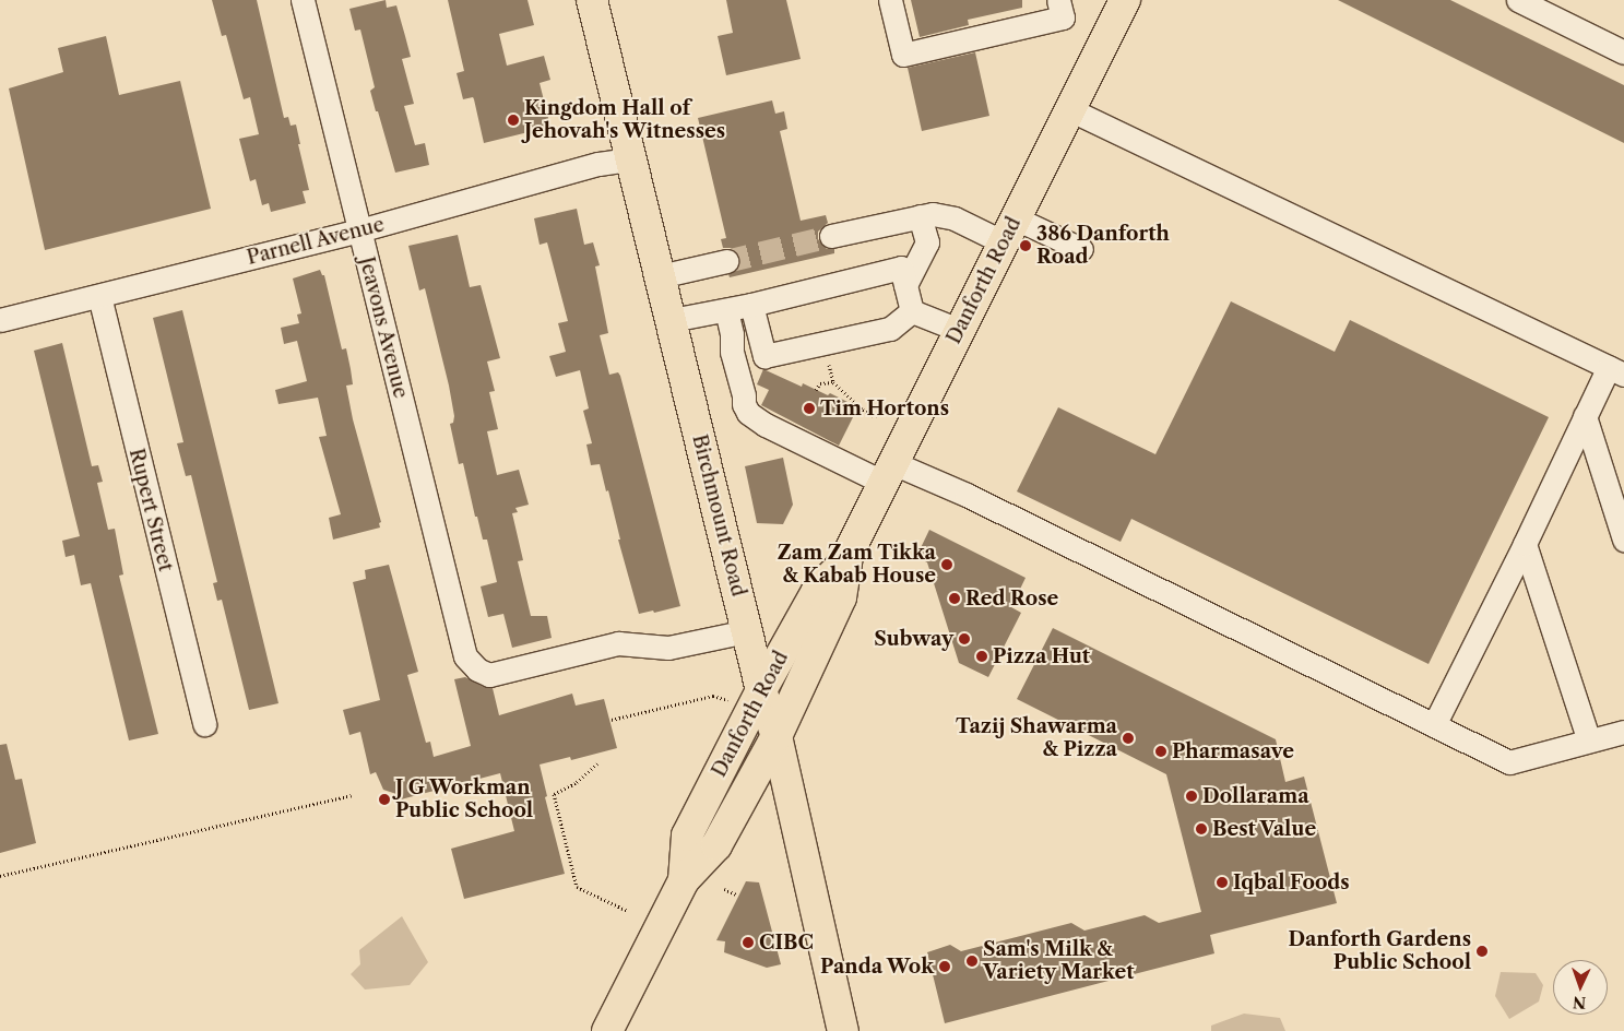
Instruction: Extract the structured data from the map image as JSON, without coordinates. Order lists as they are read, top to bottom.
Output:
{
  "streets": {
    "main road": ["Danforth Road", "Birchmount Road"],
    "street": ["Parnell Avenue", "Jeavons Avenue", "Rupert Street"]
  },
  "crossings": [
    ["Parnell Avenue", "Jeavons Avenue"],
    ["Parnell Avenue", "Rupert Street"],
    ["Parnell Avenue", "Birchmount Road"],
    ["Danforth Road", "Birchmount Road"],
    ["Jeavons Avenue", "Birchmount Road"]
  ],
  "places": [
    "Kingdom Hall of Jehovah's Witnesses",
    "386 Danforth Road",
    "Tim Hortons",
    "Zam Zam Tikka & Kabab House",
    "Red Rose",
    "Subway",
    "Pizza Hut",
    "Tazij Shawarma & Pizza",
    "Pharmasave",
    "Dollarama",
    "J G Workman Public School",
    "Best Value",
    "Iqbal Foods",
    "CIBC",
    "Danforth Gardens Public School",
    "Sam's Milk & Variety Market",
    "Panda Wok"
  ],
  "north": "bottom"
}
